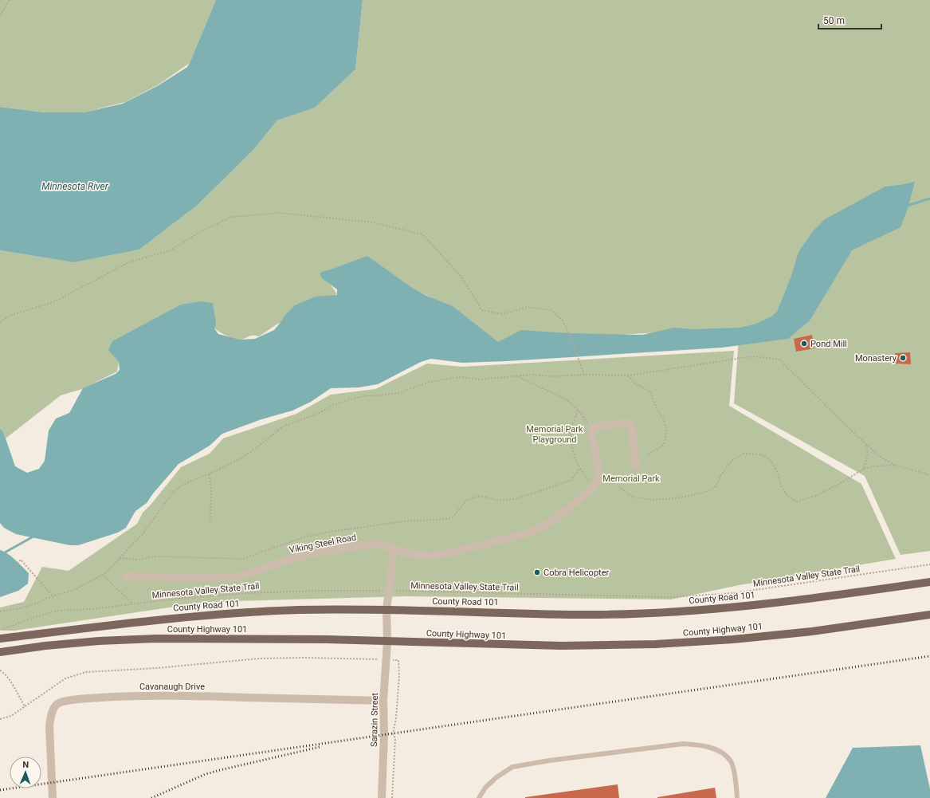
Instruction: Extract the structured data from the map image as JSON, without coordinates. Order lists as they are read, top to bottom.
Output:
{
  "streets": {
    "main road": ["County Road 101", "County Highway 101"],
    "street": ["Viking Steel Road", "Cavanaugh Drive", "Sarazin Street"],
    "path": ["Minnesota Valley State Trail"]
  },
  "crossings": [
    ["County Highway 101", "Sarazin Street"],
    ["Cavanaugh Drive", "Sarazin Street"]
  ],
  "water": ["Minnesota River"],
  "parks": ["Memorial Park Playground", "Memorial Park"],
  "places": ["Pond Mill", "Monastery", "Cobra Helicopter"],
  "scale_bar": "50 m",
  "north": "top"
}
